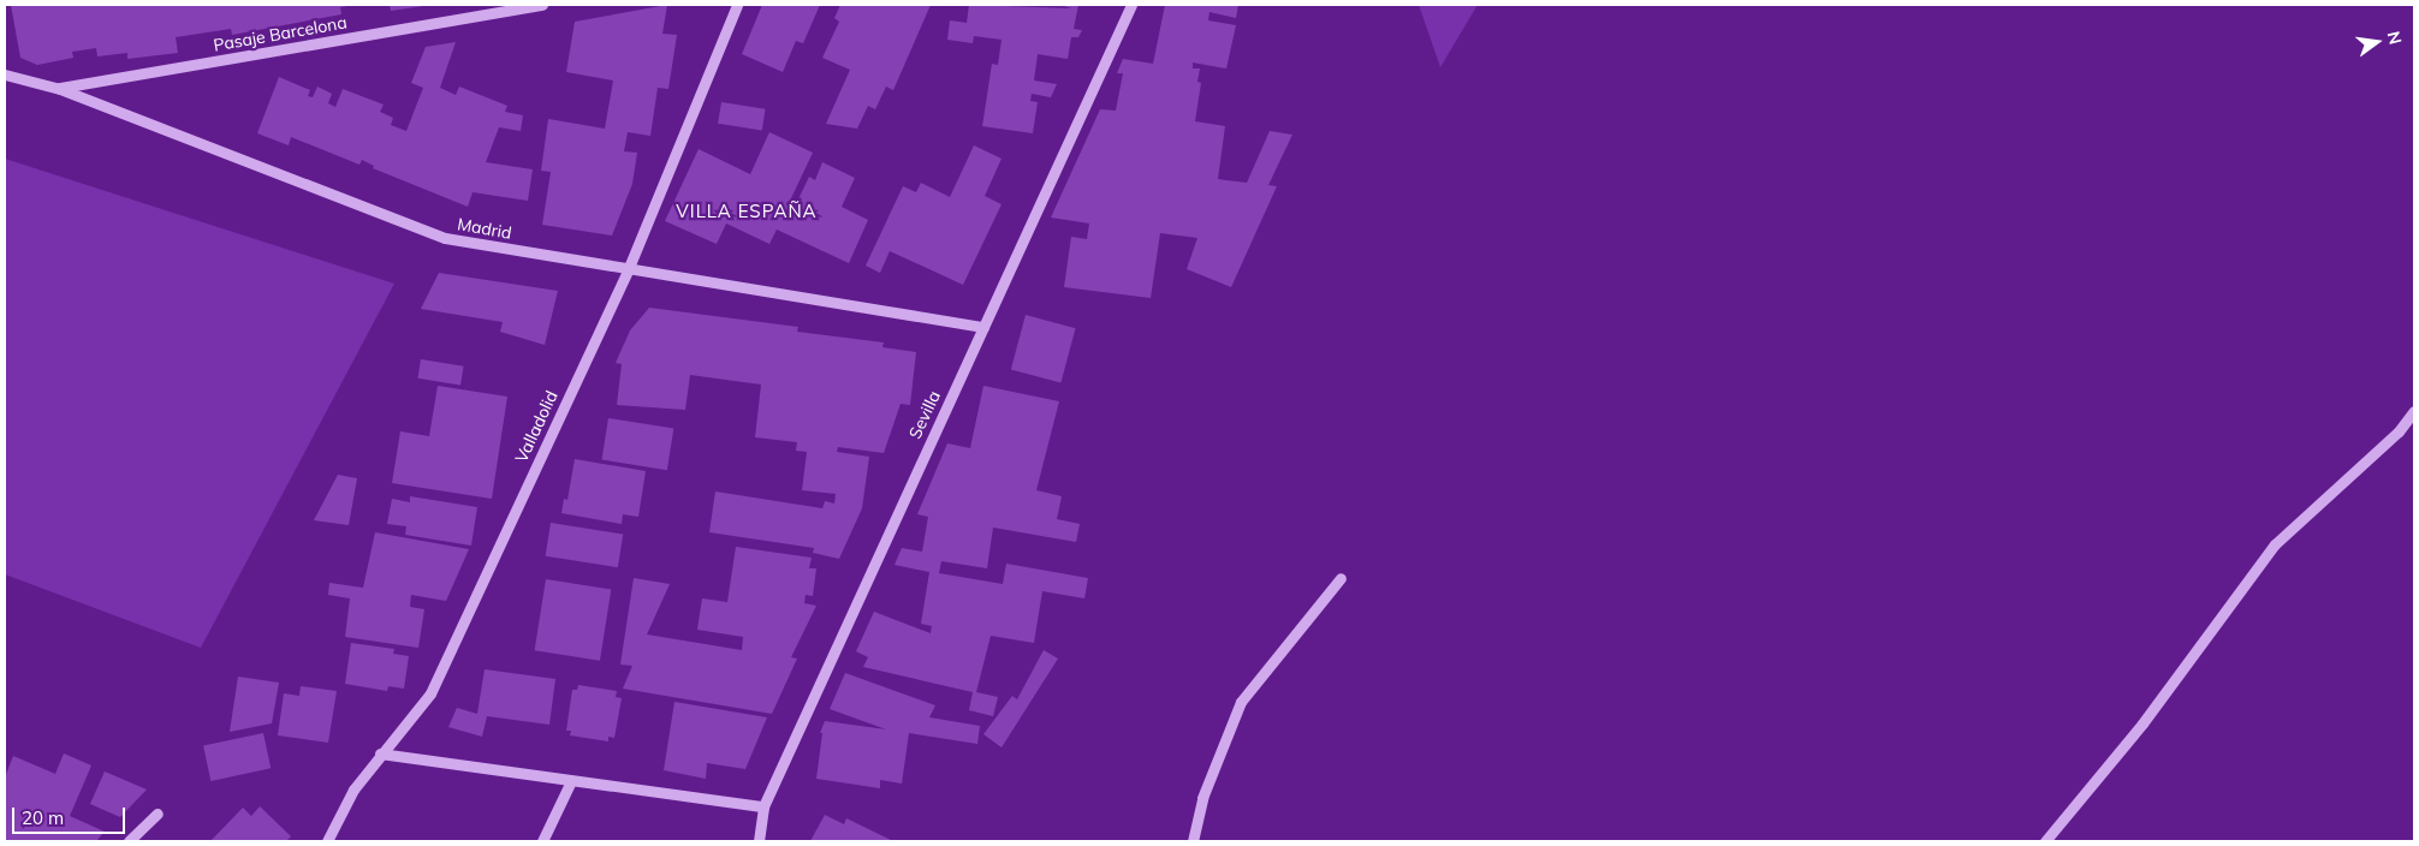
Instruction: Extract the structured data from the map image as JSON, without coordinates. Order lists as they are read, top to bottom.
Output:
{
  "streets": {
    "street": [
      "Pasaje Barcelona",
      "Madrid",
      "Sevilla",
      "Valladolid"
    ]
  },
  "crossings": [
    ["Pasaje Barcelona", "Madrid"],
    ["Madrid", "Sevilla"],
    ["Madrid", "Valladolid"]
  ],
  "districts": ["VILLA ESPAÑA"],
  "scale_bar": "20 m",
  "north": "right"
}
